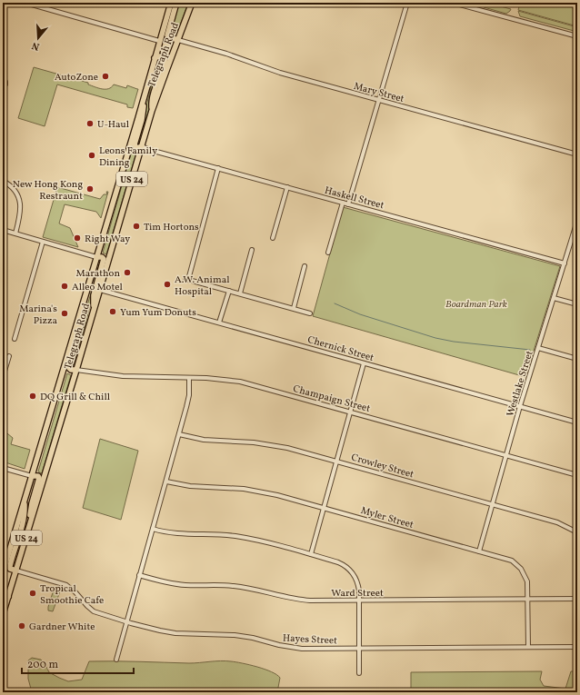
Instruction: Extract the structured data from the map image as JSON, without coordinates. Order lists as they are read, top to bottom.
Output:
{
  "streets": {
    "main road": ["Telegraph Road", "US 24"],
    "street": [
      "Mary Street",
      "Haskell Street",
      "Chernick Street",
      "Westlake Street",
      "Champaign Street",
      "Crowley Street",
      "Myler Street",
      "Ward Street",
      "Hayes Street"
    ]
  },
  "crossings": [
    ["Telegraph Road", "Mary Street"],
    ["Telegraph Road", "Haskell Street"],
    ["Telegraph Road", "Chernick Street"],
    ["Telegraph Road", "Champaign Street"],
    ["Telegraph Road", "Hayes Street"],
    ["Haskell Street", "Westlake Street"],
    ["Chernick Street", "Westlake Street"],
    ["Westlake Street", "Champaign Street"],
    ["Westlake Street", "Crowley Street"],
    ["Westlake Street", "Myler Street"],
    ["Myler Street", "Ward Street"],
    ["Myler Street", "Hayes Street"]
  ],
  "parks": ["Boardman Park"],
  "places": [
    "AutoZone",
    "U-Haul",
    "Leons Family Dining",
    "New Hong Kong Restraunt",
    "Tim Hortons",
    "Right Way",
    "Marathon",
    "A.W. Animal Hospital",
    "Alleo Motel",
    "Yum Yum Donuts",
    "Marina's Pizza",
    "DQ Grill & Chill",
    "Tropical Smoothie Cafe",
    "Gardner White"
  ],
  "scale_bar": "200 m",
  "north": "bottom"
}
